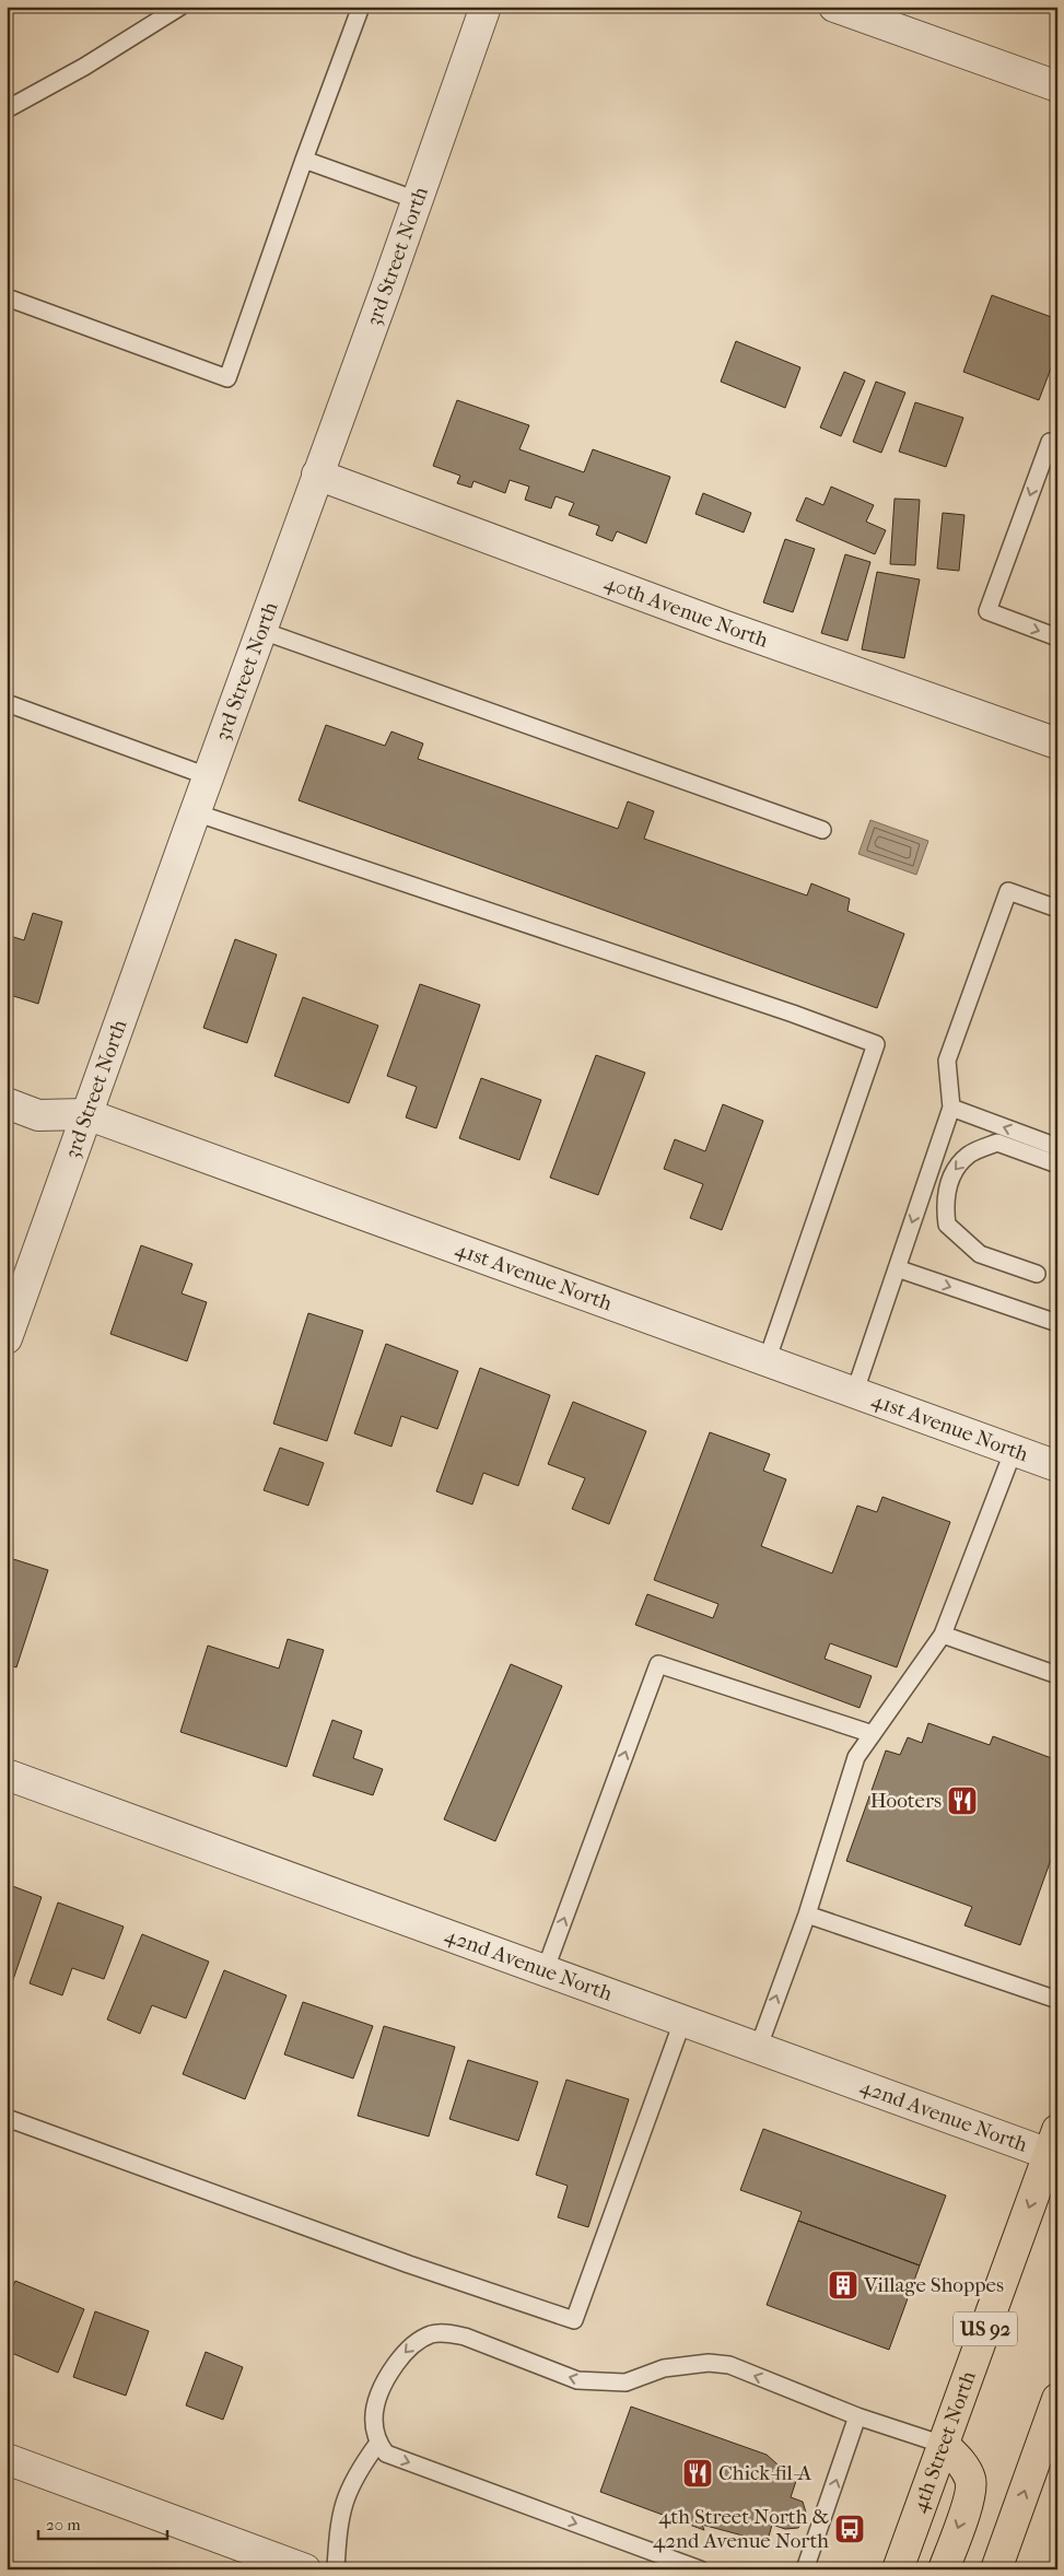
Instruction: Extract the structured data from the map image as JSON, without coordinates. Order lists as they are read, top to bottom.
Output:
{
  "streets": {
    "main road": ["US 92", "4th Street North"],
    "street": [
      "3rd Street North",
      "40th Avenue North",
      "41st Avenue North",
      "42nd Avenue North"
    ]
  },
  "crossings": [
    ["3rd Street North", "40th Avenue North"],
    ["3rd Street North", "41st Avenue North"],
    ["42nd Avenue North", "4th Street North"]
  ],
  "one_way": ["4th Street North"],
  "places": {
    "restaurant": ["Hooters", "Chick-fil-A"],
    "building": ["Village Shoppes"],
    "bus stop": ["4th Street North & 42nd Avenue North"]
  },
  "scale_bar": "20 m"
}
